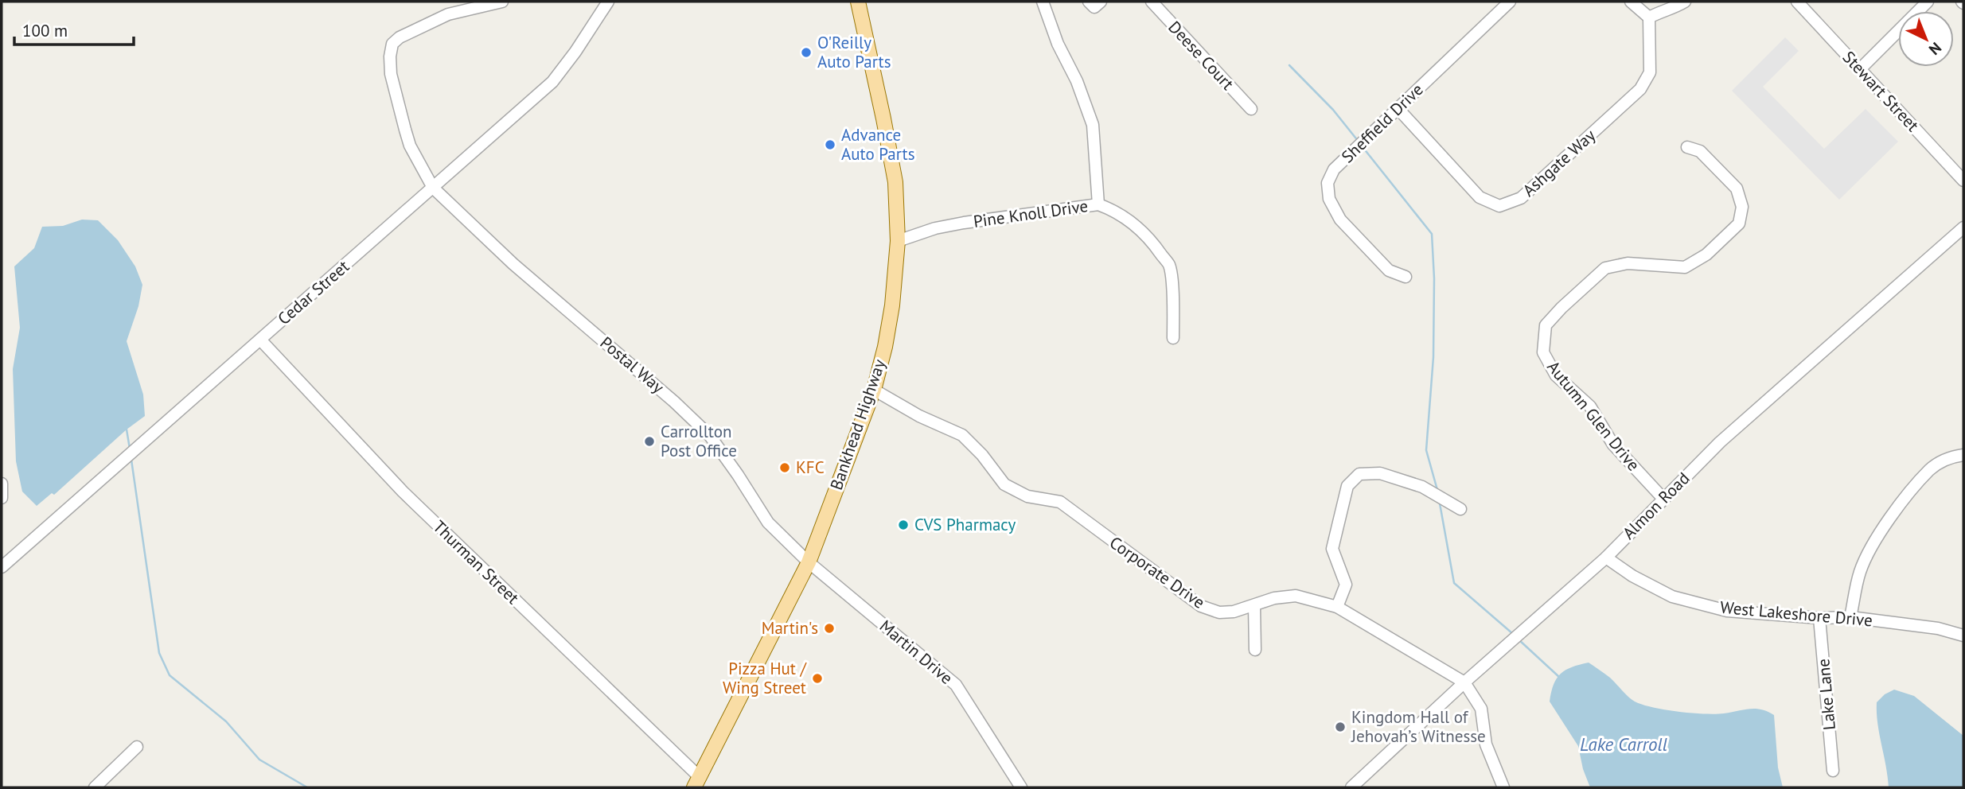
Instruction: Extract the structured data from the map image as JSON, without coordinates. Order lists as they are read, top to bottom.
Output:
{
  "streets": {
    "main road": ["Bankhead Highway"],
    "street": [
      "Deese Court",
      "Stewart Street",
      "Sheffield Drive",
      "Ashgate Way",
      "Pine Knoll Drive",
      "Cedar Street",
      "Postal Way",
      "Autumn Glen Drive",
      "Almon Road",
      "Thurman Street",
      "Corporate Drive",
      "West Lakeshore Drive",
      "Martin Drive",
      "Lake Lane"
    ]
  },
  "crossings": [
    ["Sheffield Drive", "Ashgate Way"],
    ["Pine Knoll Drive", "Bankhead Highway"],
    ["Cedar Street", "Postal Way"],
    ["Cedar Street", "Thurman Street"],
    ["Postal Way", "Bankhead Highway"],
    ["Postal Way", "Martin Drive"],
    ["Autumn Glen Drive", "Almon Road"],
    ["Bankhead Highway", "Thurman Street"],
    ["Bankhead Highway", "Corporate Drive"],
    ["Bankhead Highway", "Martin Drive"],
    ["Almon Road", "Corporate Drive"],
    ["Almon Road", "West Lakeshore Drive"],
    ["West Lakeshore Drive", "Lake Lane"]
  ],
  "water": ["Lake Carroll"],
  "places": [
    "O'Reilly Auto Parts",
    "Advance Auto Parts",
    "Carrollton Post Office",
    "KFC",
    "CVS Pharmacy",
    "Martin's",
    "Pizza Hut / Wing Street",
    "Kingdom Hall of Jehovah’s Witnesse"
  ],
  "scale_bar": "100 m",
  "north": "bottom right"
}
